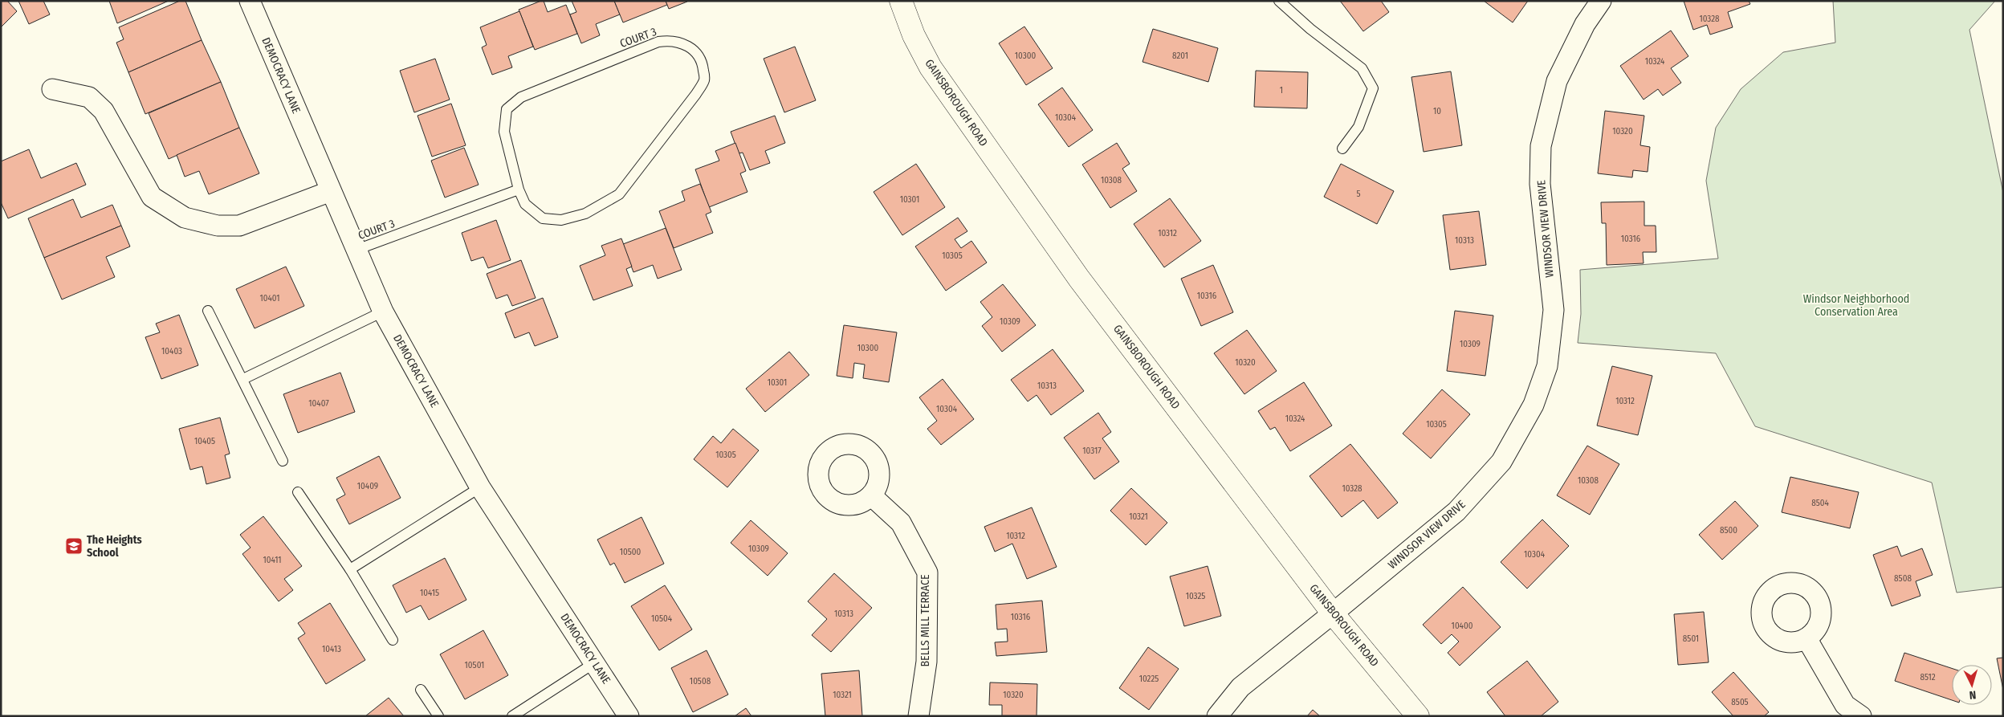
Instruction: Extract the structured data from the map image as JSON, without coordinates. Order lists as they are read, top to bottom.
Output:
{
  "streets": {
    "street": [
      "DEMOCRACY LANE",
      "GAINSBOROUGH ROAD",
      "WINDSOR VIEW DRIVE",
      "BELLS MILL TERRACE"
    ],
    "lane": ["COURT 3"]
  },
  "crossings": [
    ["COURT 3", "DEMOCRACY LANE"],
    ["GAINSBOROUGH ROAD", "WINDSOR VIEW DRIVE"]
  ],
  "parks": ["Windsor Neighborhood Conservation Area"],
  "places": {
    "school or university": ["The Heights School"]
  },
  "house_numbers": [
    "10328",
    "10300",
    "8201",
    "10324",
    "1",
    "10",
    "10304",
    "10320",
    "10308",
    "5",
    "10301",
    "10312",
    "10316",
    "10313",
    "10305",
    "10316",
    "10401",
    "10309",
    "10309",
    "10300",
    "10403",
    "10320",
    "10301",
    "10313",
    "10312",
    "10407",
    "10304",
    "10324",
    "10305",
    "10405",
    "10317",
    "10305",
    "10308",
    "10409",
    "10328",
    "8504",
    "10321",
    "8500",
    "10312",
    "10309",
    "10500",
    "10304",
    "10411",
    "8508",
    "10415",
    "10325",
    "10313",
    "10316",
    "10504",
    "10400",
    "8501",
    "10413",
    "10501",
    "8512",
    "10225",
    "10508",
    "10321",
    "10320",
    "8505"
  ],
  "north": "bottom"
}
